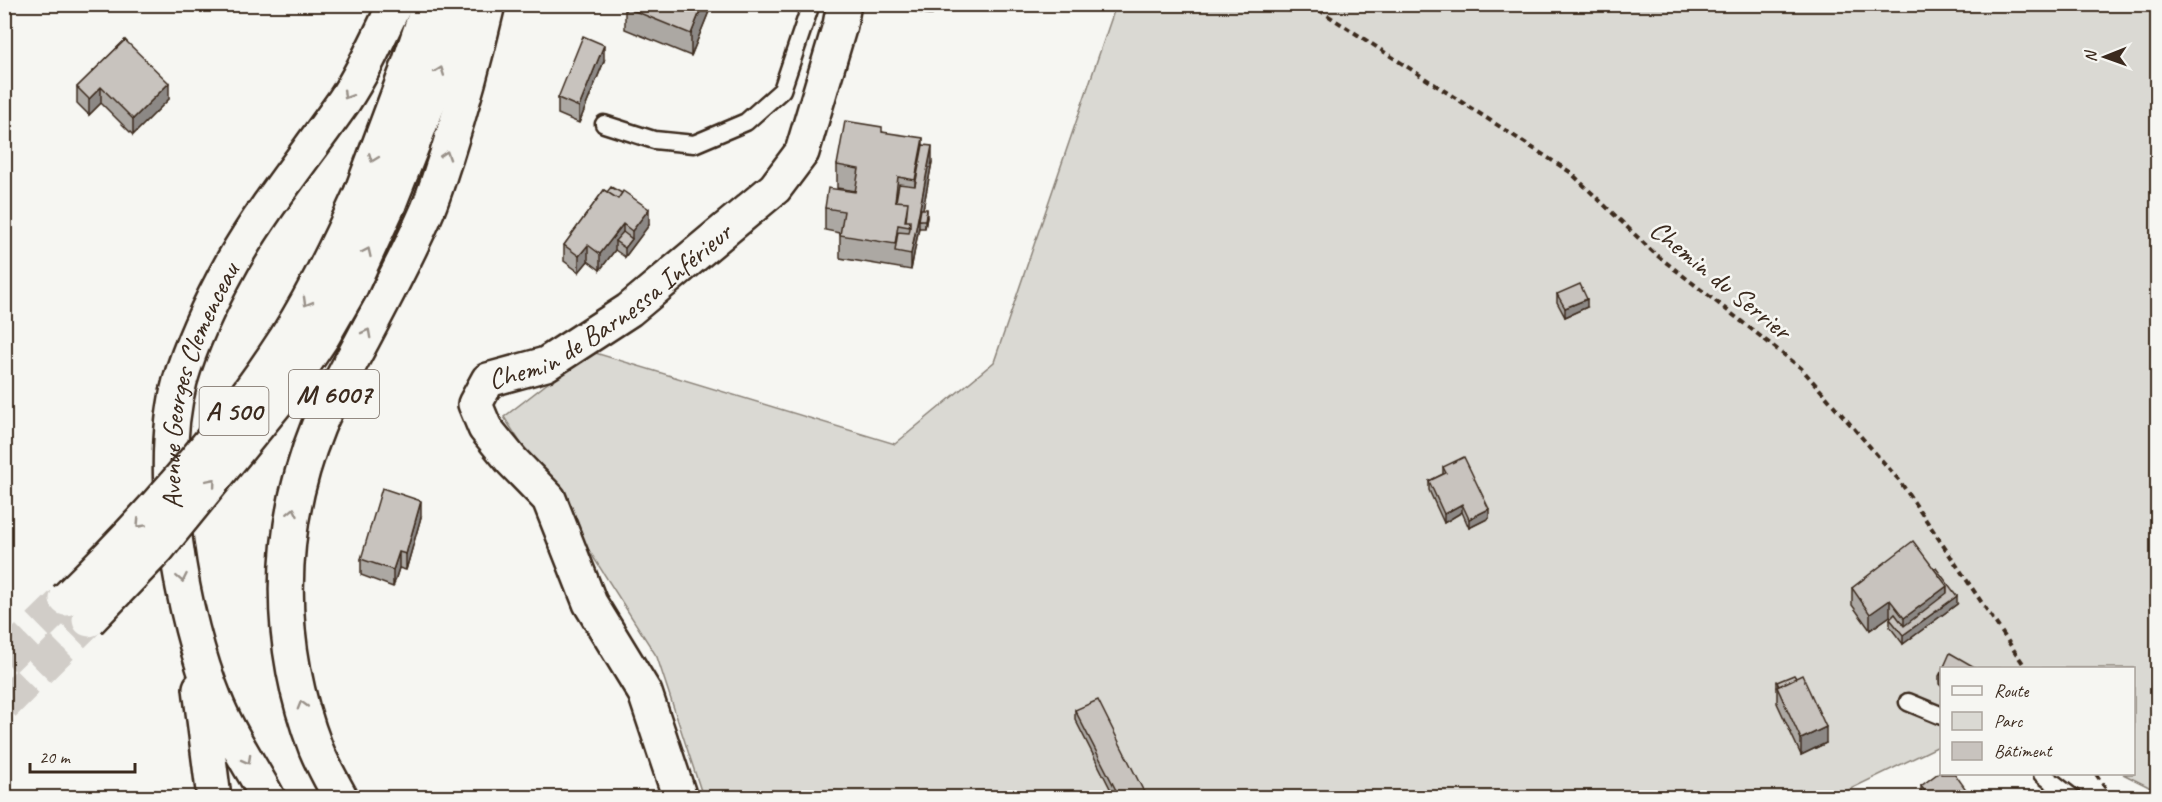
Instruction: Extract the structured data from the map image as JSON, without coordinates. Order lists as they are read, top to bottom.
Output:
{
  "streets": {
    "main road": [
      "Chemin de Barnessa Inférieur",
      "Avenue Georges Clemenceau",
      "M 6007",
      "A 500"
    ],
    "path": ["Chemin du Serrier"]
  },
  "legend": ["Route", "Parc", "Bâtiment"],
  "scale_bar": "20 m",
  "north": "left"
}
